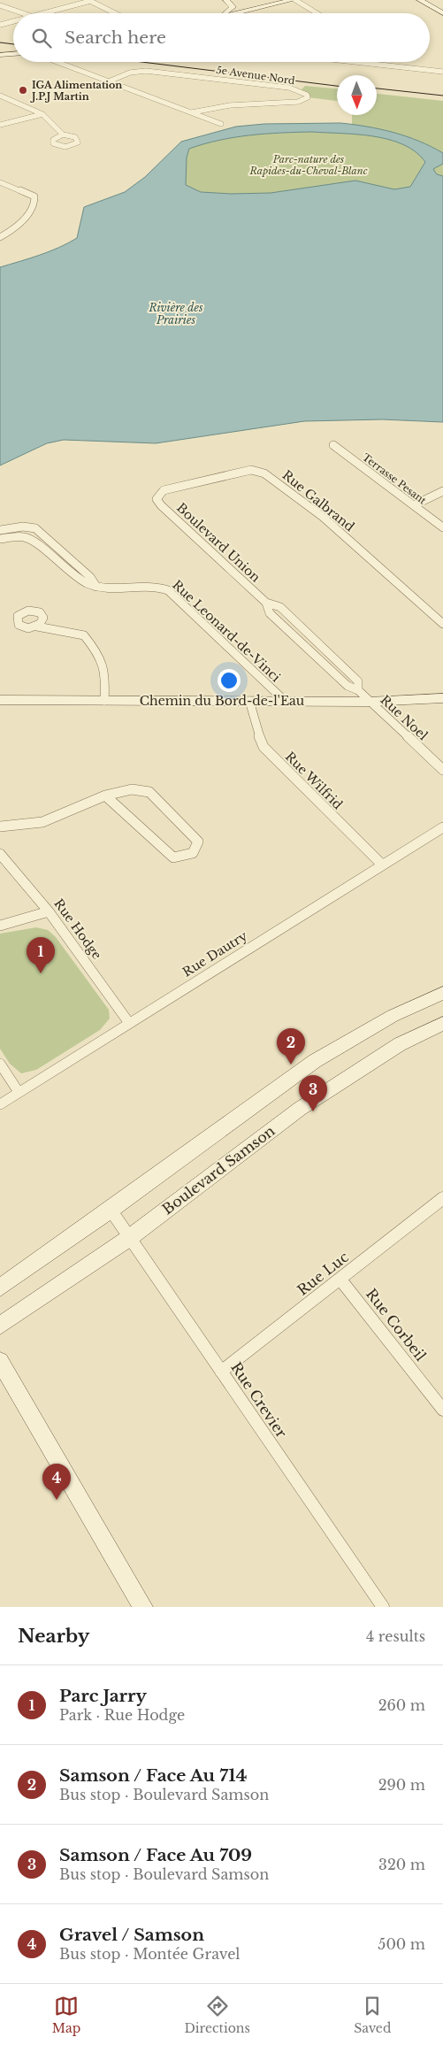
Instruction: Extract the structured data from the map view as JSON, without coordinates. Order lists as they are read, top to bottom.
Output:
{
  "streets": {
    "street": [
      "5e Avenue Nord",
      "Terrasse Pesant",
      "Rue Galbrand",
      "Boulevard Union",
      "Rue Leonard-de-Vinci",
      "Chemin du Bord-de-l'Eau",
      "Rue Noel",
      "Rue Wilfrid",
      "Rue Hodge",
      "Rue Dautry",
      "Boulevard Samson",
      "Rue Luc",
      "Rue Corbeil",
      "Rue Crevier"
    ]
  },
  "crossings": [
    ["Rue Galbrand", "Boulevard Union"],
    ["Boulevard Union", "Chemin du Bord-de-l'Eau"],
    ["Boulevard Union", "Rue Noel"],
    ["Rue Leonard-de-Vinci", "Chemin du Bord-de-l'Eau"],
    ["Chemin du Bord-de-l'Eau", "Rue Noel"],
    ["Chemin du Bord-de-l'Eau", "Rue Wilfrid"],
    ["Rue Wilfrid", "Rue Dautry"],
    ["Rue Hodge", "Rue Dautry"],
    ["Boulevard Samson", "Rue Crevier"],
    ["Rue Luc", "Rue Corbeil"],
    ["Rue Luc", "Rue Crevier"]
  ],
  "water": ["Rivière des Prairies"],
  "parks": ["Parc-nature des Rapides-du-Cheval-Blanc"],
  "places": ["IGA Alimentation J.P.J Martin"],
  "north": "bottom",
  "page": {
    "search": "Search here",
    "pins": [
      "1",
      "2",
      "3",
      "4"
    ],
    "heading": ["Nearby", "4 results"],
    "list": [
      {
        "mark": "1",
        "name": "Parc Jarry",
        "note": "Park · Rue Hodge",
        "value": "260 m"
      },
      {
        "mark": "2",
        "name": "Samson / Face Au 714",
        "note": "Bus stop · Boulevard Samson",
        "value": "290 m"
      },
      {
        "mark": "3",
        "name": "Samson / Face Au 709",
        "note": "Bus stop · Boulevard Samson",
        "value": "320 m"
      },
      {
        "mark": "4",
        "name": "Gravel / Samson",
        "note": "Bus stop · Montée Gravel",
        "value": "500 m"
      }
    ],
    "nav": ["Map", "Directions", "Saved"]
  }
}
